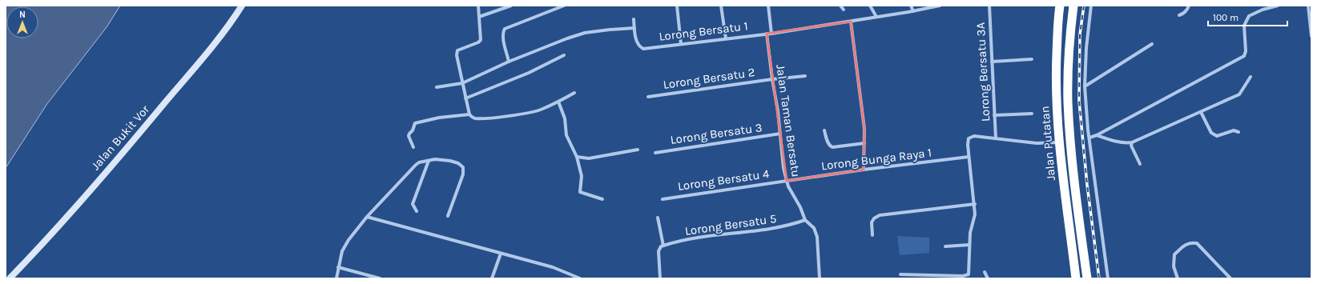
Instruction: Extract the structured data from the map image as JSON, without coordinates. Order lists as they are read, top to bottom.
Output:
{
  "streets": {
    "highway": ["Jalan Putatan"],
    "street": [
      "Lorong Bersatu 1",
      "Lorong Bersatu 3A",
      "Lorong Bersatu 2",
      "Jalan Taman Bersatu",
      "Lorong Bersatu 3",
      "Jalan Bukit Vor",
      "Lorong Bunga Raya 1",
      "Lorong Bersatu 4",
      "Lorong Bersatu 5"
    ]
  },
  "crossings": [
    ["Lorong Bersatu 1", "Jalan Taman Bersatu"],
    ["Lorong Bersatu 2", "Jalan Taman Bersatu"],
    ["Jalan Taman Bersatu", "Lorong Bersatu 3"],
    ["Jalan Taman Bersatu", "Lorong Bunga Raya 1"],
    ["Jalan Taman Bersatu", "Lorong Bersatu 4"],
    ["Jalan Taman Bersatu", "Lorong Bersatu 5"],
    ["Lorong Bunga Raya 1", "Lorong Bersatu 4"]
  ],
  "scale_bar": "100 m",
  "north": "top"
}
